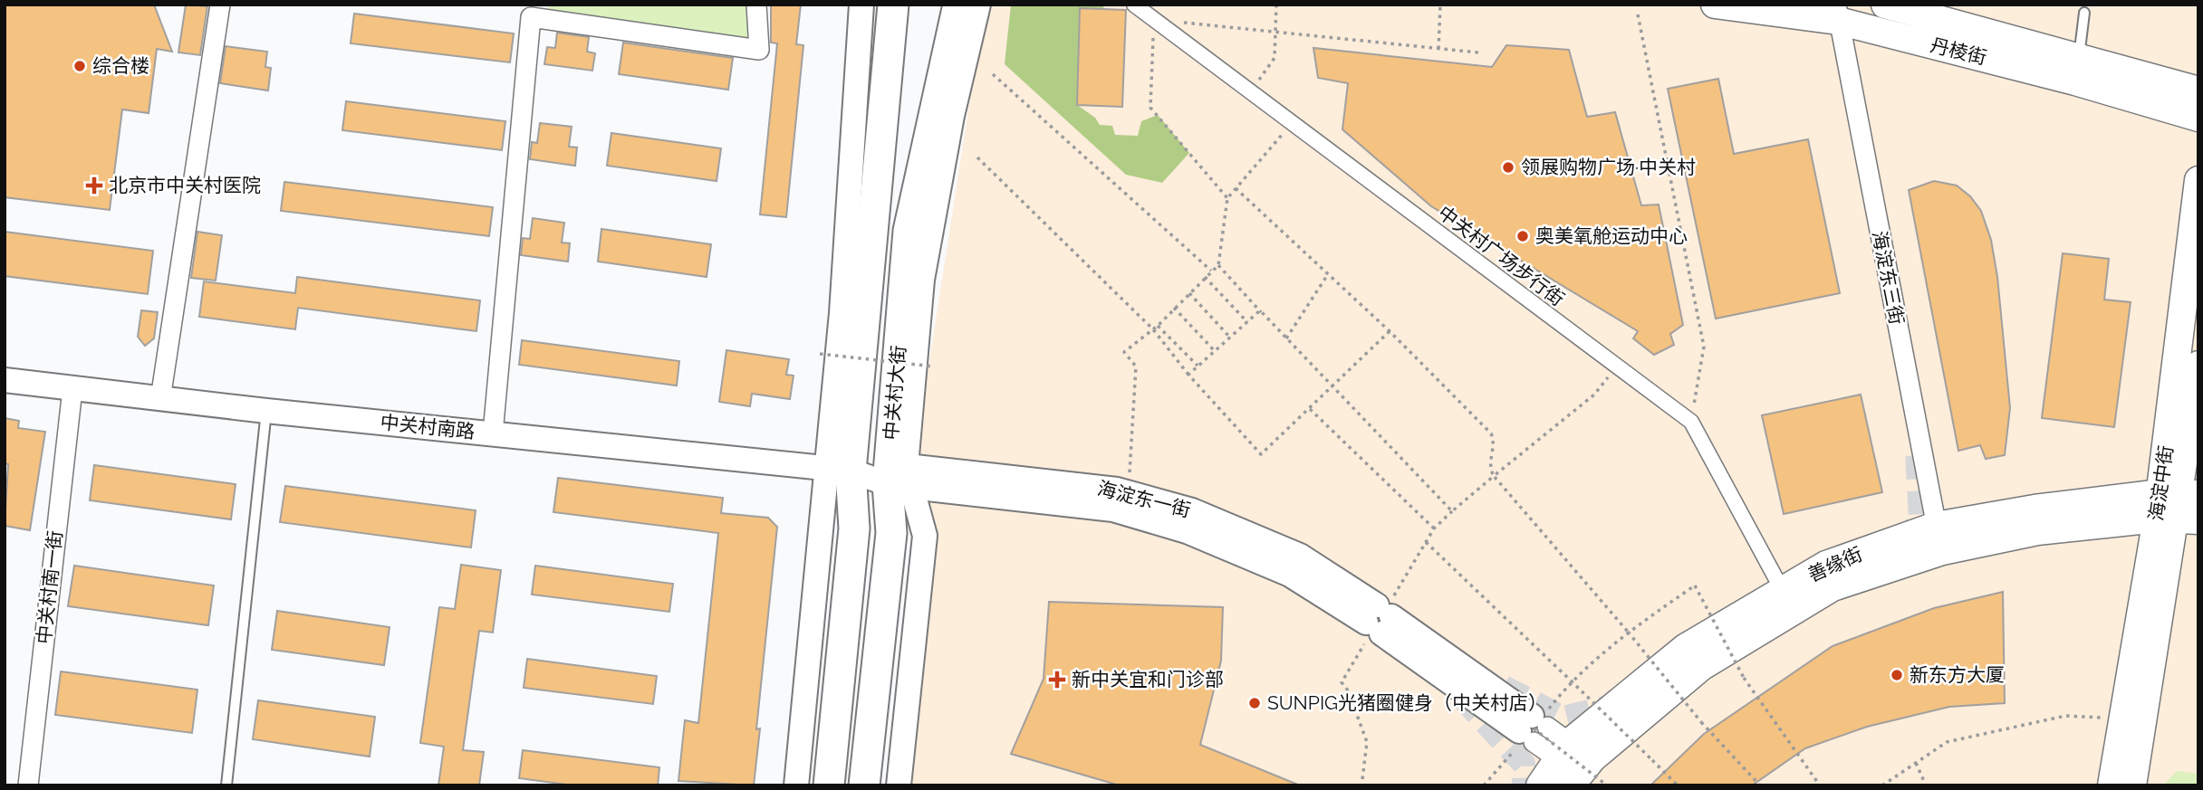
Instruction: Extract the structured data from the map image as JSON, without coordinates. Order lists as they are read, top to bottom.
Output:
{
  "streets": {
    "main road": [
      "丹棱街",
      "中关村大街",
      "海淀中街",
      "善缘街"
    ],
    "street": [
      "中关村广场步行街",
      "海淀东三街",
      "中关村南路",
      "海淀东一街",
      "中关村南一街"
    ]
  },
  "crossings": [
    ["丹棱街", "海淀东三街"],
    ["中关村广场步行街", "善缘街"],
    ["海淀东三街", "善缘街"],
    ["中关村大街", "中关村南路"],
    ["中关村大街", "海淀东一街"],
    ["中关村南路", "海淀东一街"],
    ["中关村南路", "中关村南一街"],
    ["海淀中街", "善缘街"],
    ["海淀东一街", "善缘街"]
  ],
  "places": {
    "other": [
      "综合楼",
      "领展购物广场·中关村",
      "奥美氧舱运动中心",
      "新东方大厦",
      "SUNPIG光猪圈健身（中关村店）"
    ],
    "health": ["北京市中关村医院", "新中关宜和门诊部"]
  }
}
